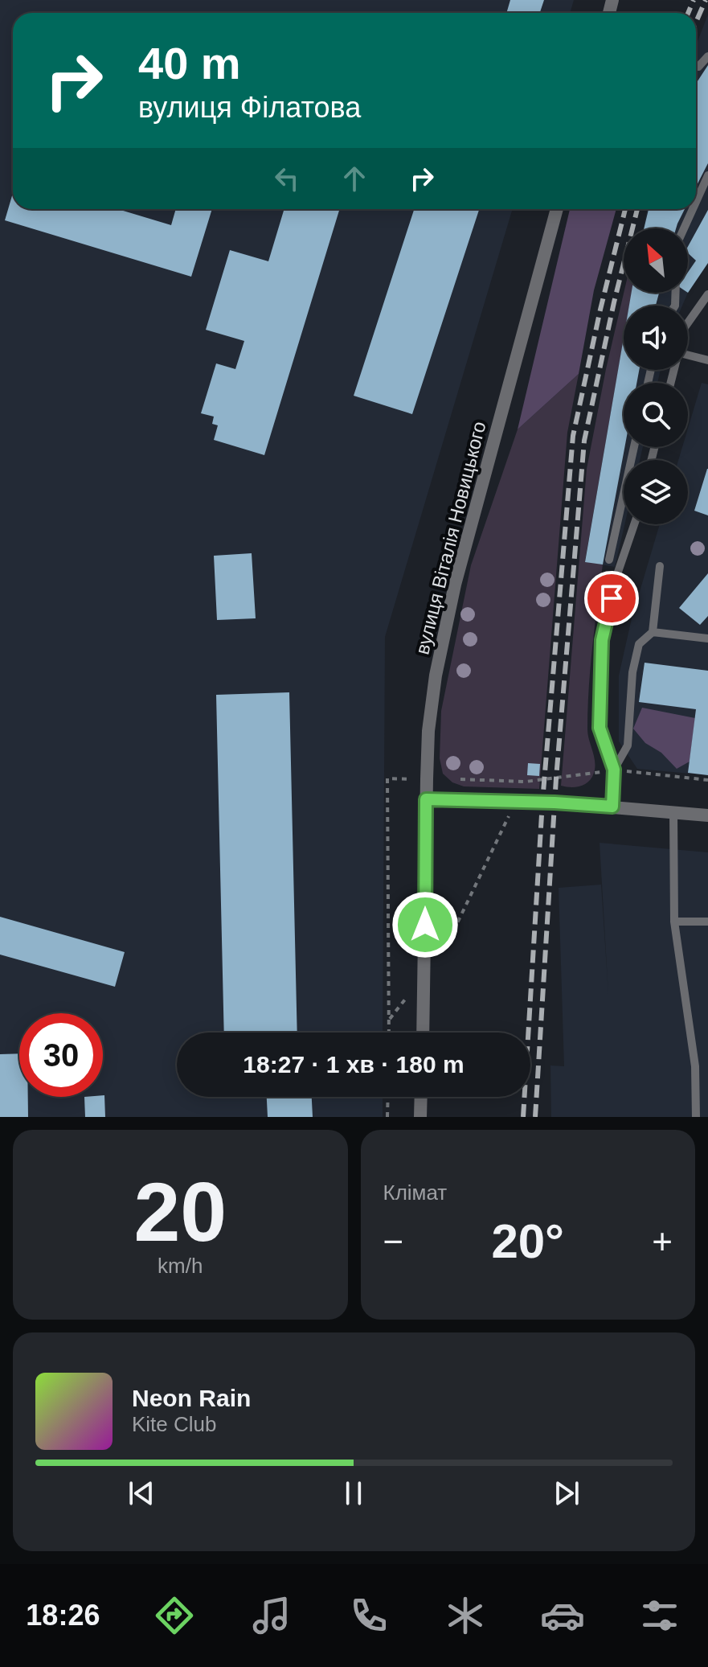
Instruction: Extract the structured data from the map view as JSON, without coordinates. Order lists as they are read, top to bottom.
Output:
{
  "streets": {
    "street": ["вулиця Віталія Новицького"]
  },
  "north": "top left",
  "page": {
    "turn": ["40 m", "вулиця Філатова"],
    "limit": "30",
    "trip": "18:27 · 1 хв · 180 m",
    "tile": [
      ["20", "km/h"],
      "Клімат"
    ],
    "heat": ["−", "20°", "+"],
    "song": ["Neon Rain", "Kite Club"],
    "tabs": "18:26"
  }
}
